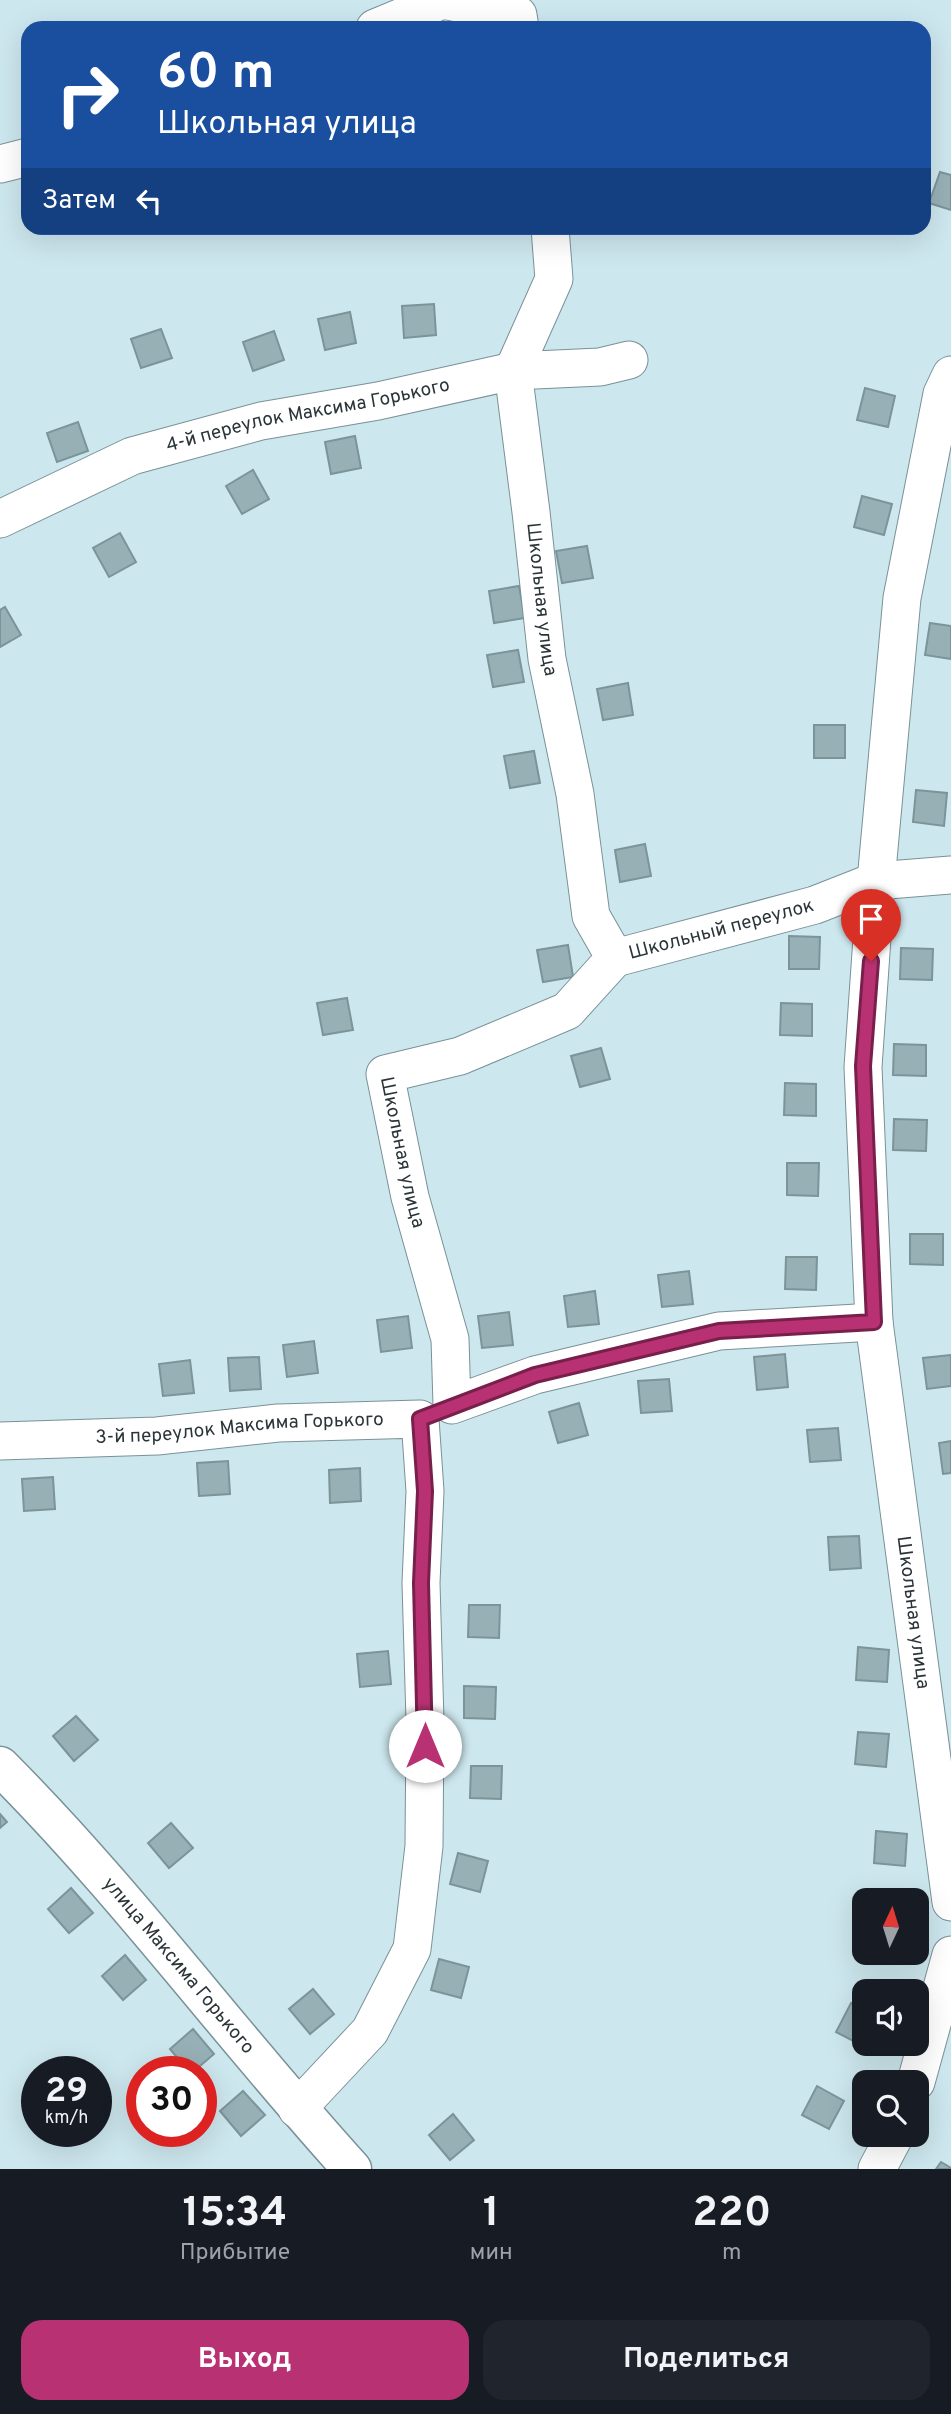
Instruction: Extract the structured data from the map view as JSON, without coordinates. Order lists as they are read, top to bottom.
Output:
{
  "streets": {
    "street": [
      "4-й переулок Максима Горького",
      "Школьная улица",
      "Школьный переулок",
      "3-й переулок Максима Горького",
      "улица Максима Горького"
    ]
  },
  "crossings": [
    ["4-й переулок Максима Горького", "Школьная улица"],
    ["Школьная улица", "Школьный переулок"],
    ["Школьная улица", "3-й переулок Максима Горького"]
  ],
  "north": "top",
  "page": {
    "turn": ["60 m", "Школьная улица"],
    "then": "Затем",
    "speed": "29 km/h",
    "limit": "30",
    "eta": [
      "15:34",
      "Прибытие",
      "1",
      "мин",
      "220",
      "m"
    ],
    "buttons": ["Выход", "Поделиться"]
  }
}
